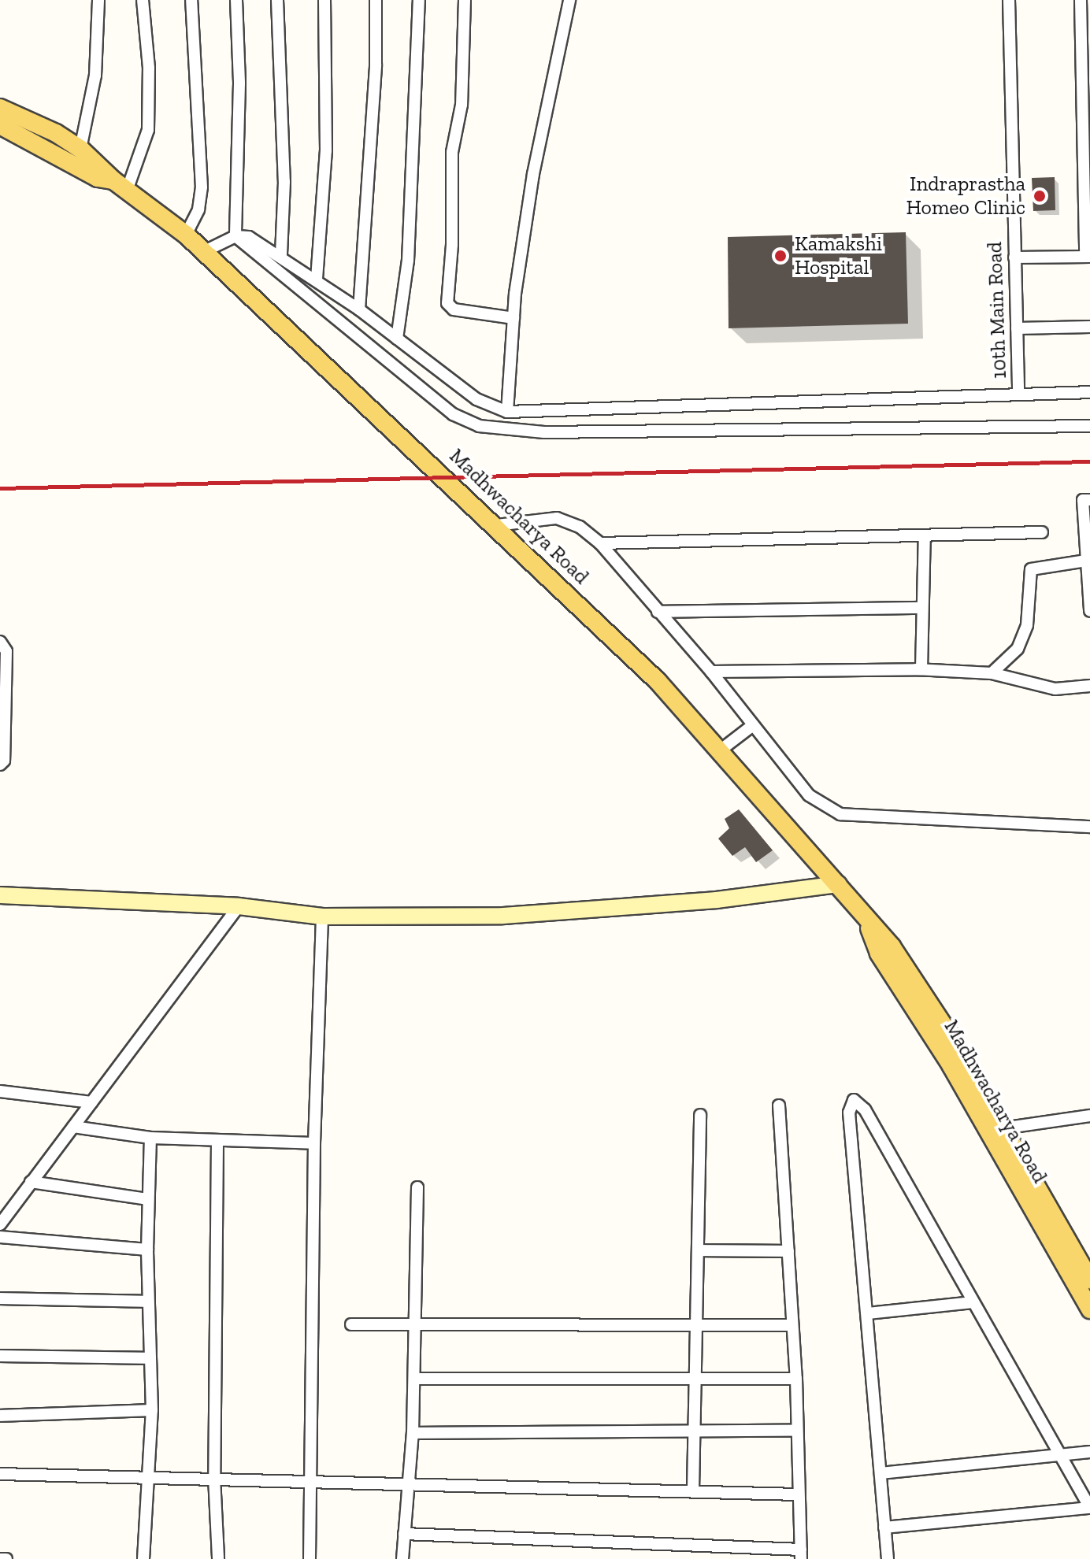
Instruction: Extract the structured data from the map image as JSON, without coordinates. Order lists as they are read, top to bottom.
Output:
{
  "streets": {
    "main road": ["Madhwacharya Road"],
    "street": ["10th Main Road"]
  },
  "places": ["Indraprastha Homeo Clinic", "Kamakshi Hospital"]
}
